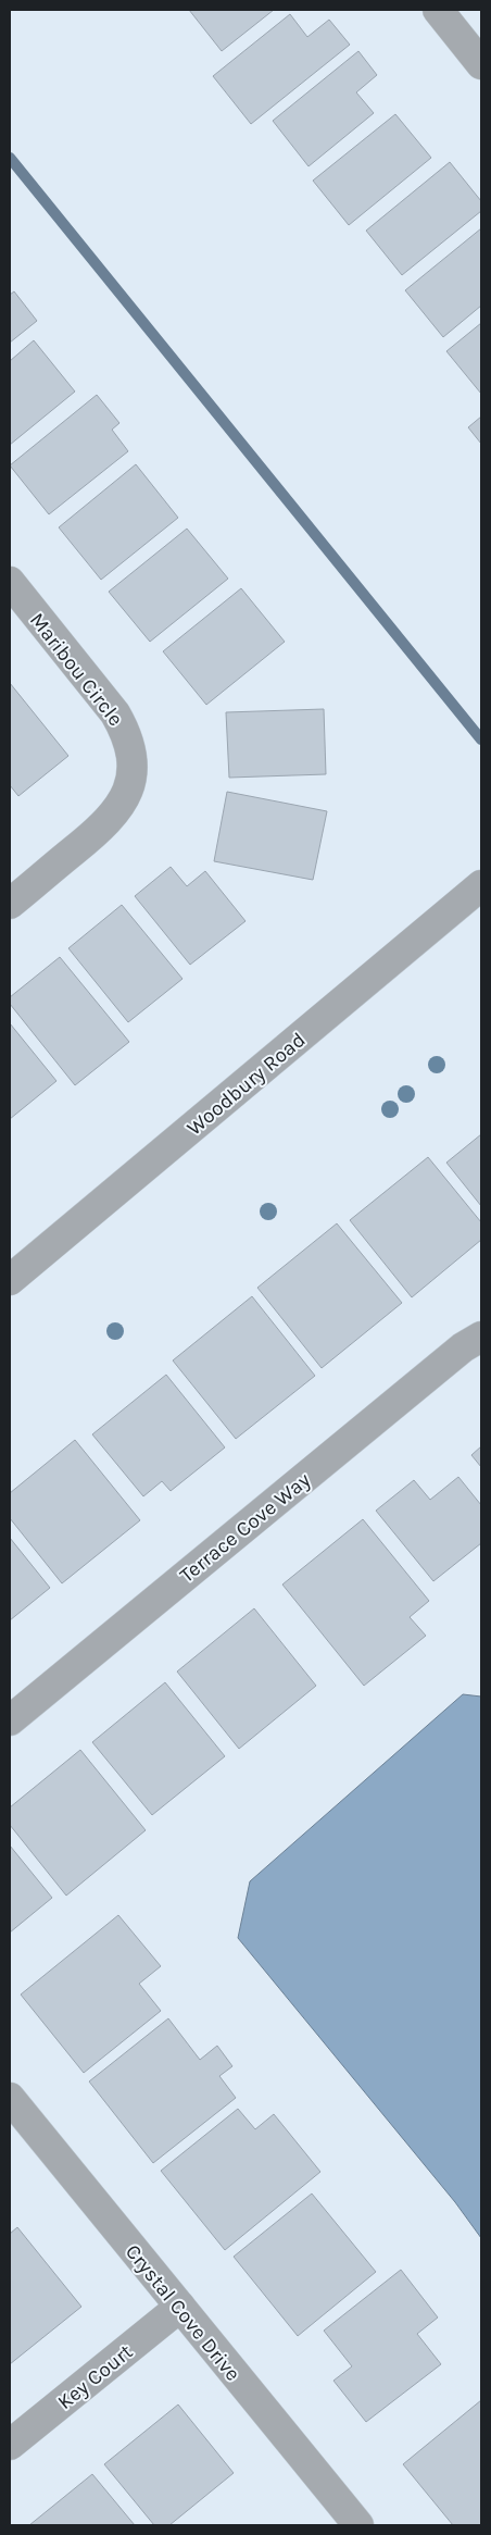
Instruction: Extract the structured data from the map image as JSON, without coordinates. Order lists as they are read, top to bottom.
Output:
{
  "streets": {
    "street": [
      "Maribou Circle",
      "Woodbury Road",
      "Terrace Cove Way",
      "Crystal Cove Drive",
      "Key Court"
    ]
  },
  "crossings": [
    ["Crystal Cove Drive", "Key Court"]
  ]
}
